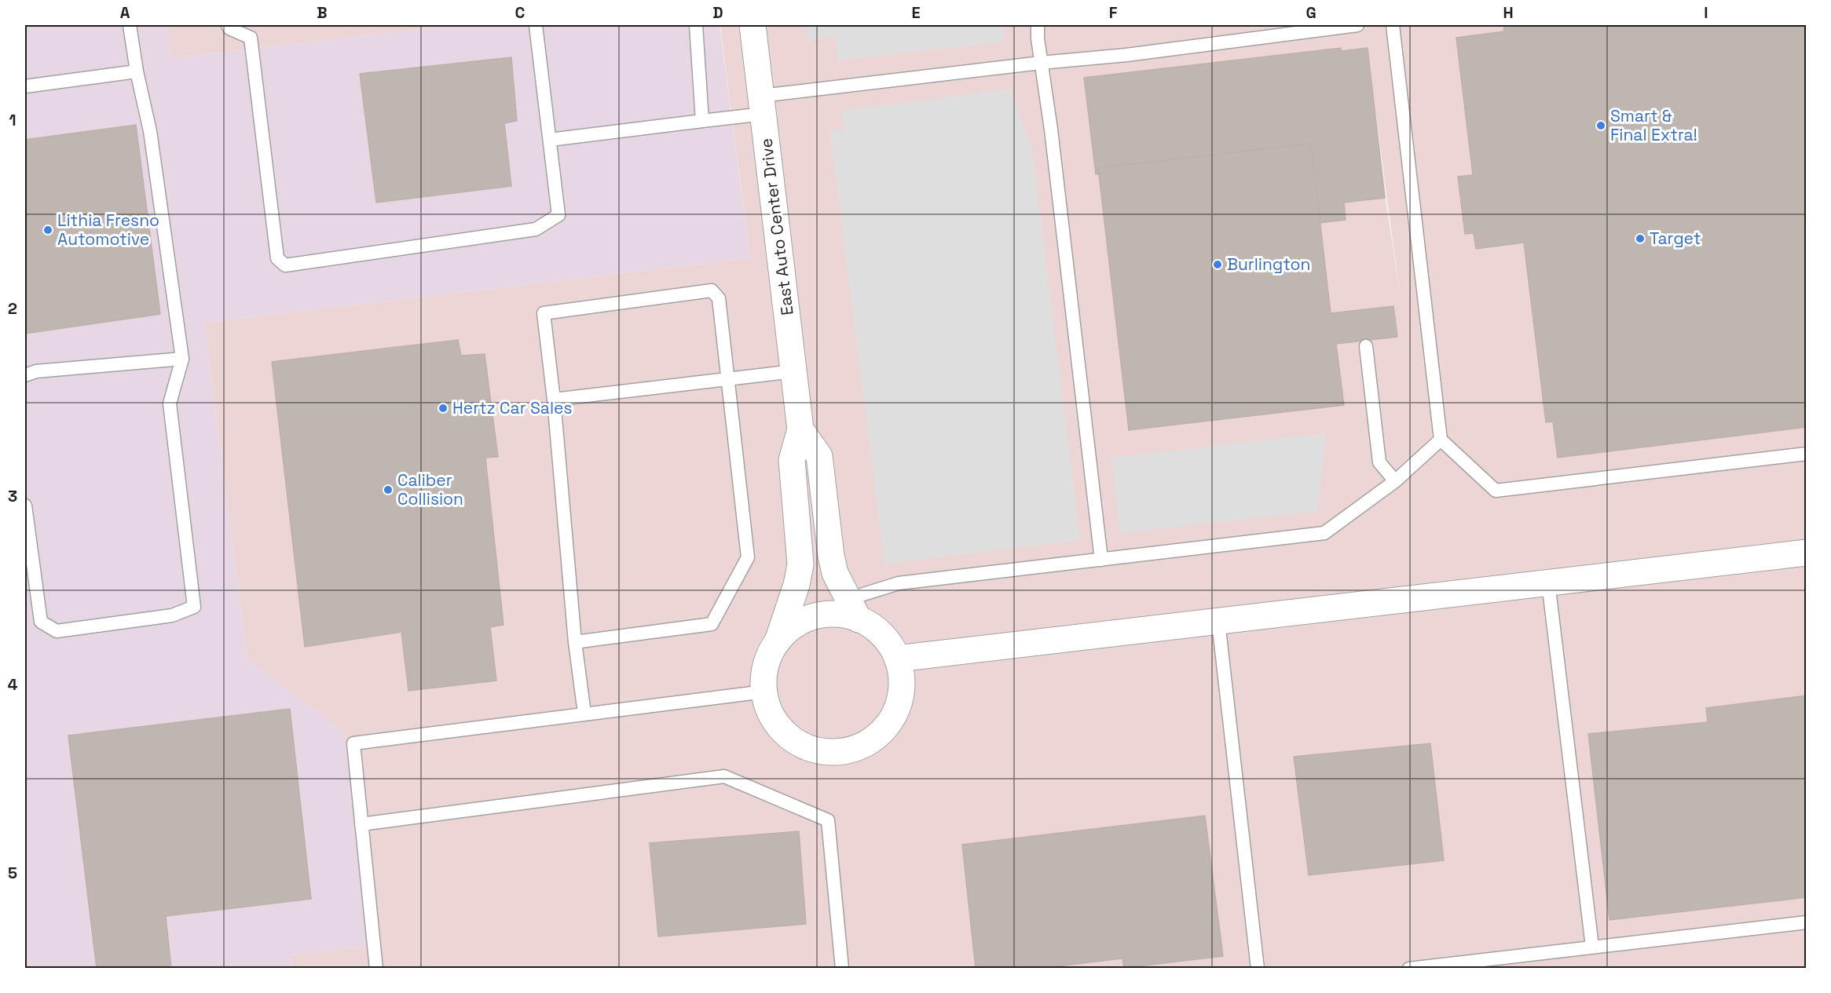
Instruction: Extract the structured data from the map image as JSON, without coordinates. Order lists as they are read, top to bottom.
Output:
{
  "streets": {
    "street": ["East Auto Center Drive"]
  },
  "places": [
    "Smart & Final Extra!",
    "Lithia Fresno Automotive",
    "Target",
    "Burlington",
    "Hertz Car Sales",
    "Caliber Collision"
  ],
  "grid": {
    "columns": [
      "A",
      "B",
      "C",
      "D",
      "E",
      "F",
      "G",
      "H",
      "I"
    ],
    "rows": [
      "1",
      "2",
      "3",
      "4",
      "5"
    ]
  }
}
